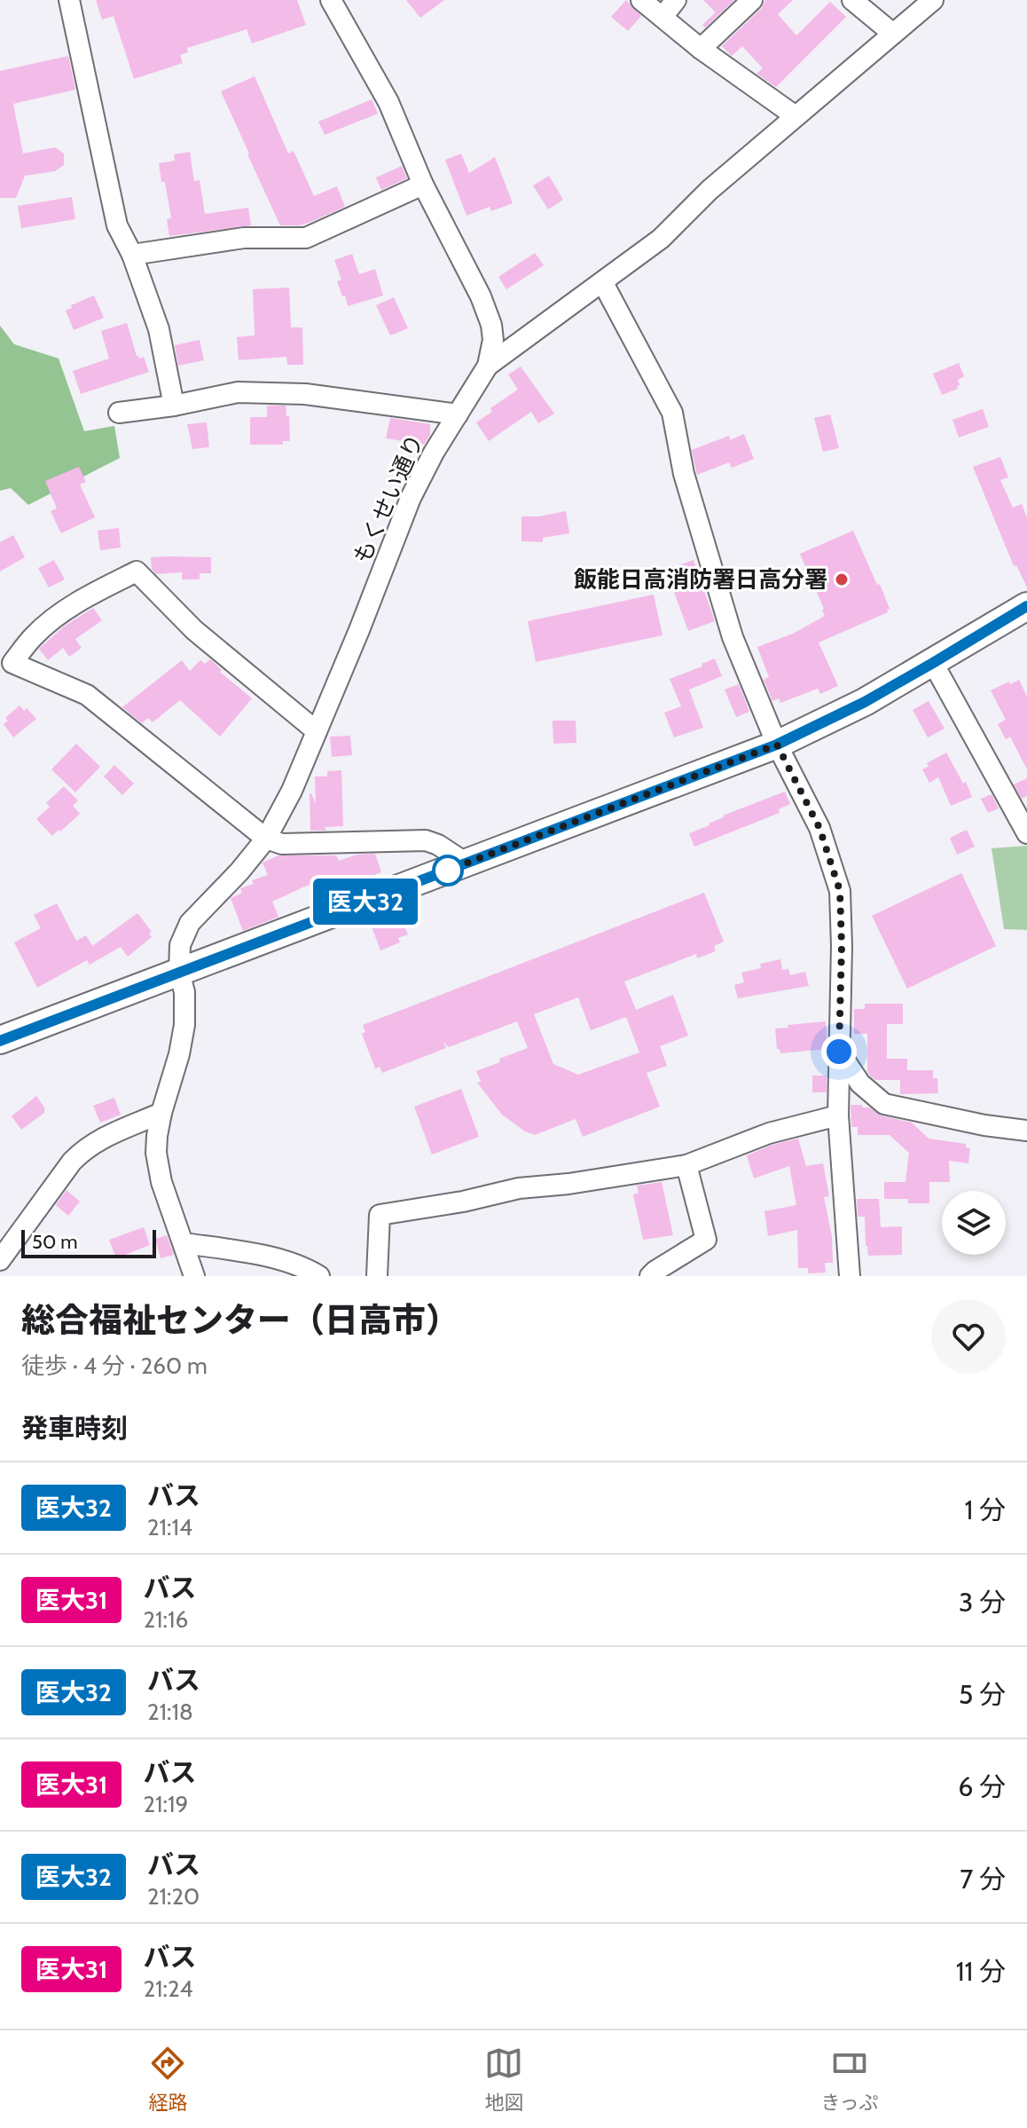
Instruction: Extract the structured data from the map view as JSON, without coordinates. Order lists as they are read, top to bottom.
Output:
{
  "streets": {
    "street": ["もくせい通り"]
  },
  "places": ["飯能日高消防署日高分署"],
  "lines": ["bus line 医大32"],
  "scale_bar": "50 m",
  "page": {
    "on_map": "医大32",
    "scale": "50 m",
    "heading": [
      ["総合福祉センター（日高市）", "徒歩 · 4 分 · 260 m"],
      "発車時刻"
    ],
    "list": [
      {
        "mark": "医大32",
        "name": "バス",
        "note": "21:14",
        "value": "1 分"
      },
      {
        "mark": "医大31",
        "name": "バス",
        "note": "21:16",
        "value": "3 分"
      },
      {
        "mark": "医大32",
        "name": "バス",
        "note": "21:18",
        "value": "5 分"
      },
      {
        "mark": "医大31",
        "name": "バス",
        "note": "21:19",
        "value": "6 分"
      },
      {
        "mark": "医大32",
        "name": "バス",
        "note": "21:20",
        "value": "7 分"
      },
      {
        "mark": "医大31",
        "name": "バス",
        "note": "21:24",
        "value": "11 分"
      }
    ],
    "tabs": ["経路", "地図", "きっぷ"]
  }
}
